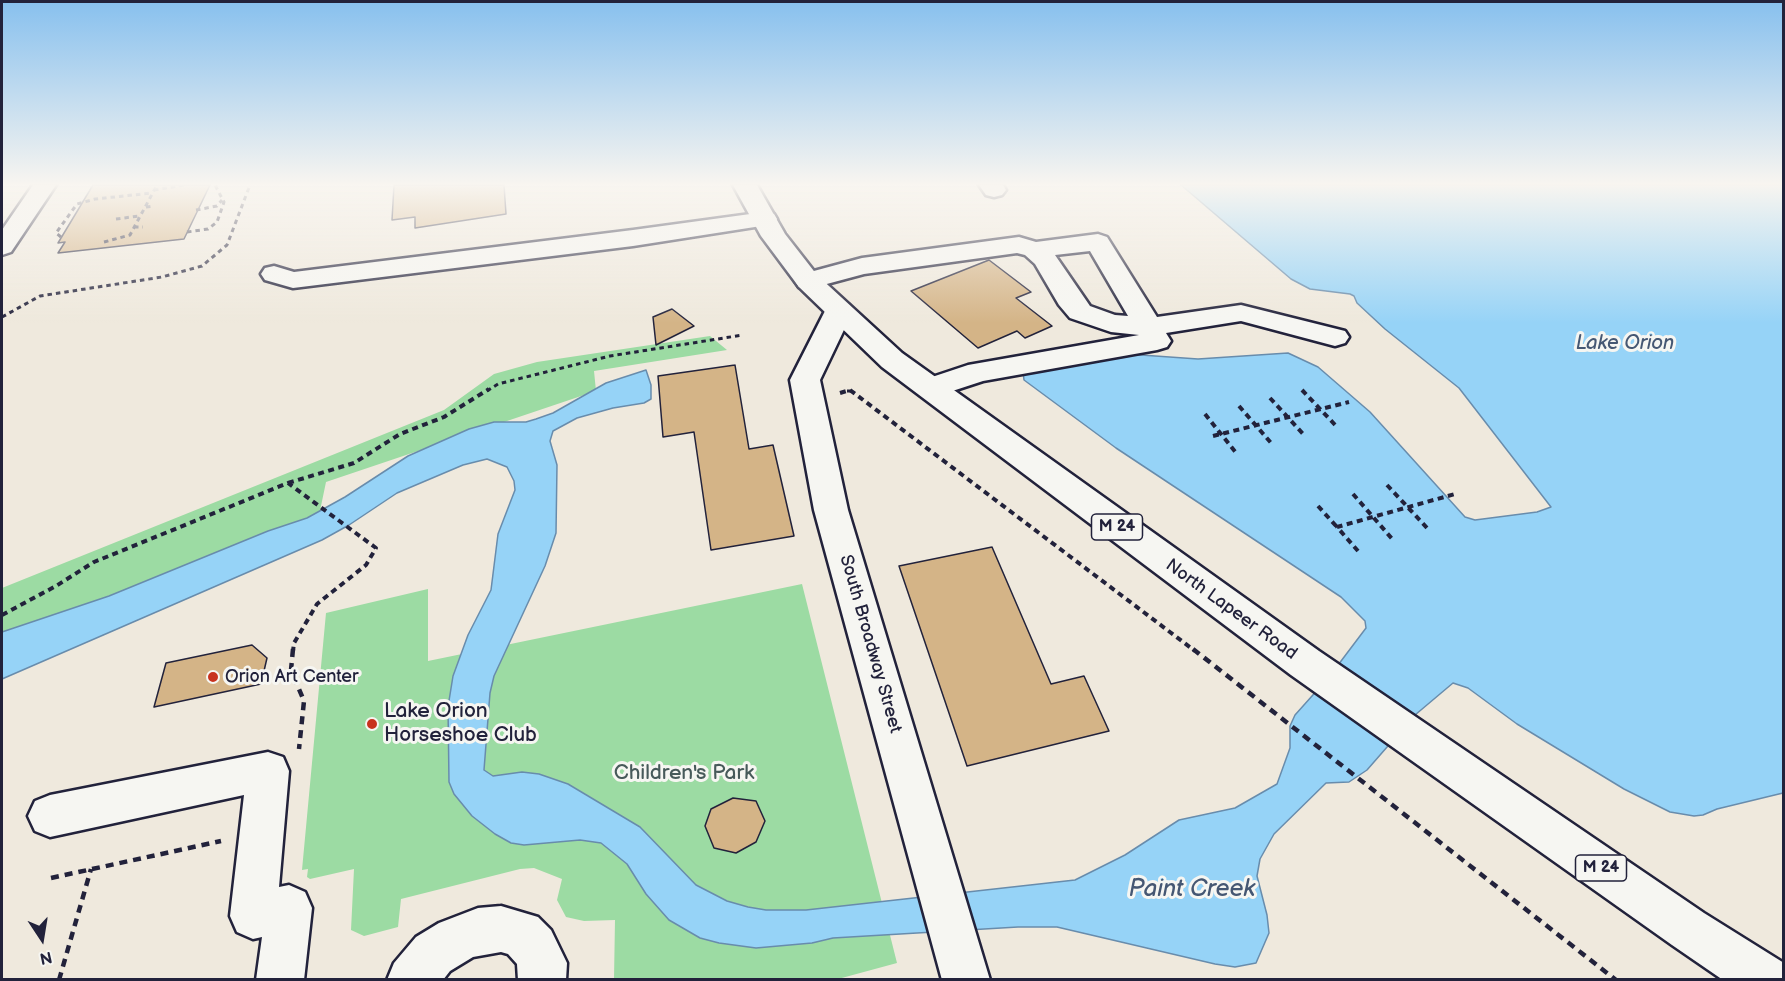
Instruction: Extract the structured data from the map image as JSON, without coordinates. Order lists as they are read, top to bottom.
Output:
{
  "streets": {
    "main road": ["M 24", "North Lapeer Road", "South Broadway Street"]
  },
  "crossings": [
    ["North Lapeer Road", "South Broadway Street"]
  ],
  "water": ["Lake Orion", "Paint Creek"],
  "parks": ["Children's Park"],
  "places": ["Orion Art Center", "Lake Orion Horseshoe Club"],
  "north": "bottom"
}
